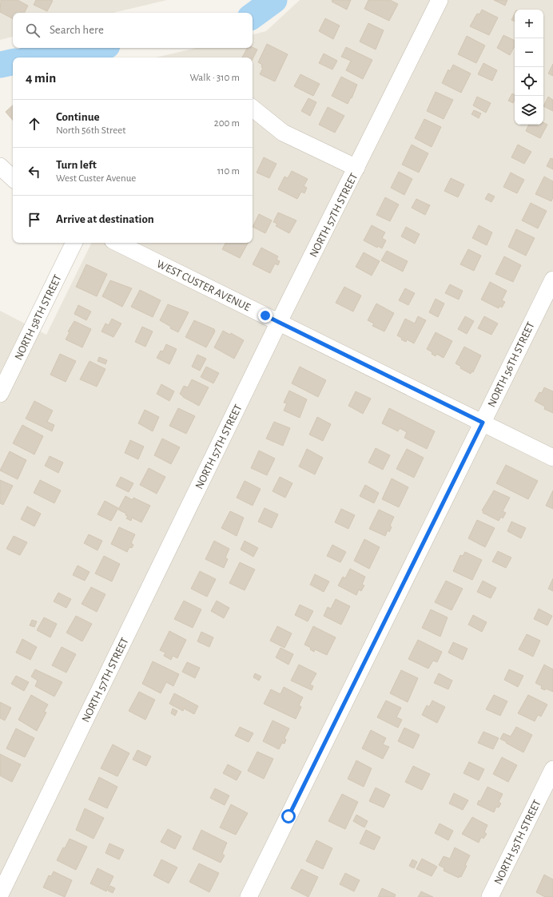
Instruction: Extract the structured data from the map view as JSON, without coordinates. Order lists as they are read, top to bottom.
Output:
{
  "streets": {
    "street": [
      "NORTH 57TH STREET",
      "WEST CUSTER AVENUE",
      "NORTH 58TH STREET",
      "NORTH 56TH STREET",
      "NORTH 55TH STREET"
    ]
  },
  "crossings": [
    ["NORTH 57TH STREET", "WEST CUSTER AVENUE"],
    ["WEST CUSTER AVENUE", "NORTH 56TH STREET"]
  ],
  "page": {
    "map_buttons": ["+", "−"],
    "search": "Search here",
    "heading": ["4 min", "Walk · 310 m"],
    "list": [
      ["Continue", "North 56th Street", "200 m"],
      ["Turn left", "West Custer Avenue", "110 m"],
      "Arrive at destination"
    ]
  }
}
